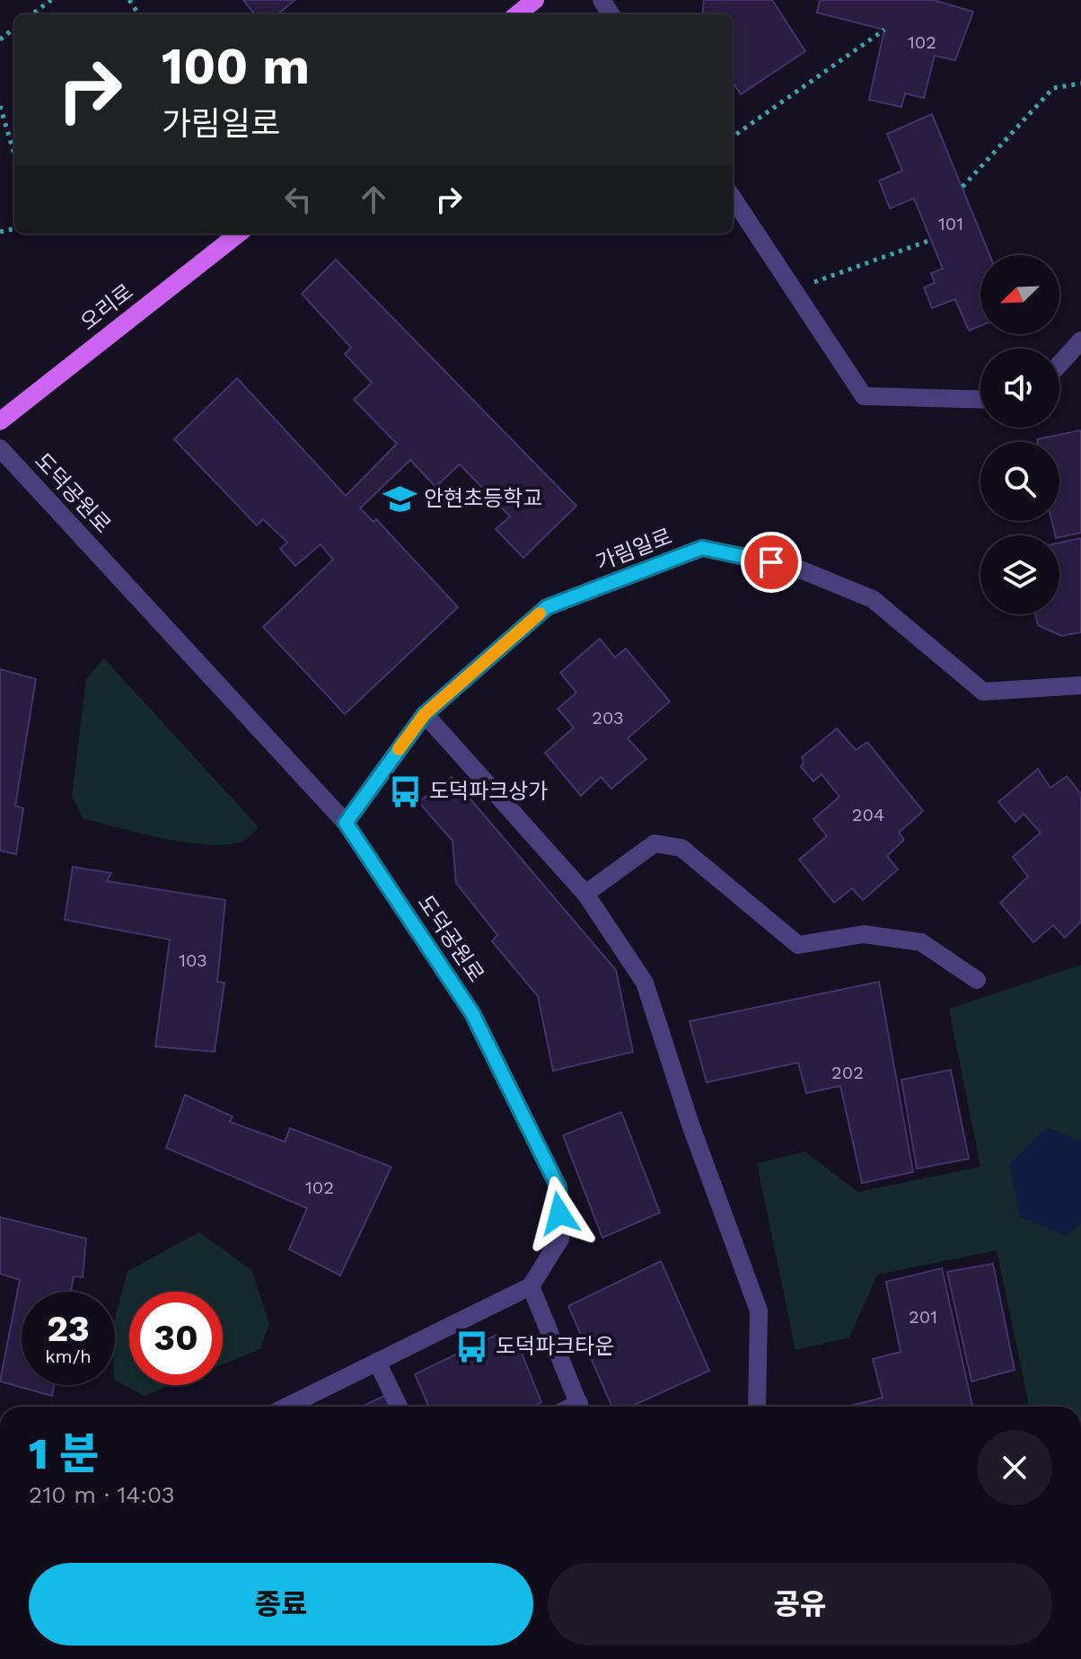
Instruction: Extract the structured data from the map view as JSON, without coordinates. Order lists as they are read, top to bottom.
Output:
{
  "streets": {
    "main road": ["오리로"],
    "street": ["도덕공원로", "가림일로"]
  },
  "crossings": [
    ["도덕공원로", "가림일로"]
  ],
  "places": {
    "school or university": ["안현초등학교"],
    "bus stop": ["도덕파크상가", "도덕파크타운"]
  },
  "house_numbers": [
    "102",
    "101",
    "203",
    "204",
    "103",
    "202",
    "102",
    "201"
  ],
  "north": "bottom left",
  "page": {
    "turn": ["100 m", "가림일로"],
    "speed": "23 km/h",
    "limit": "30",
    "heading": ["1 분", "210 m · 14:03"],
    "buttons": ["종료", "공유"]
  }
}
